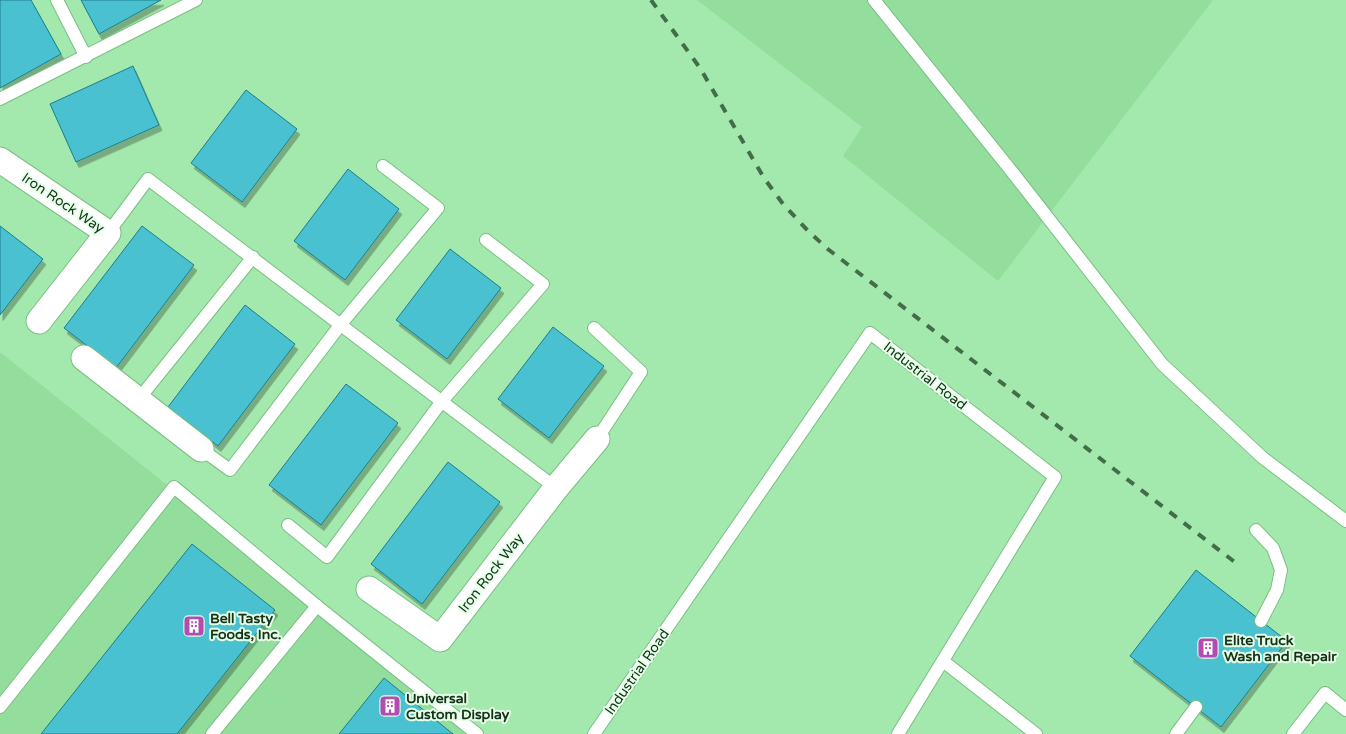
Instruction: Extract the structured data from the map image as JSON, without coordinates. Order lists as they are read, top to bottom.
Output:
{
  "streets": {
    "street": ["Iron Rock Way"],
    "lane": ["Industrial Road"]
  },
  "places": {
    "building": ["Bell Tasty Foods, Inc.", "Elite Truck Wash and Repair", "Universal Custom Display"]
  }
}
